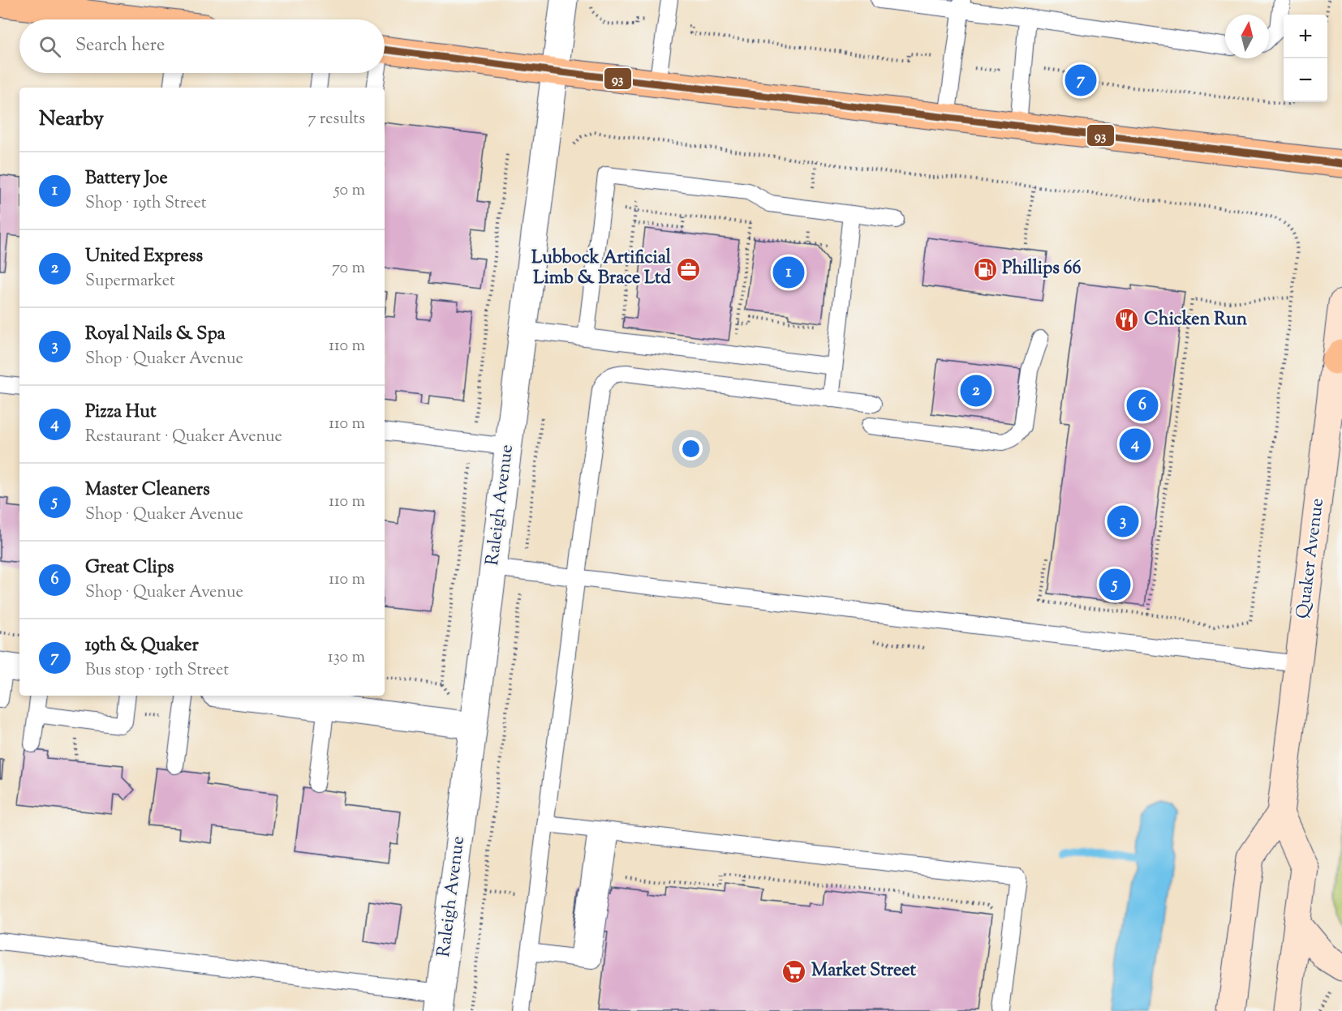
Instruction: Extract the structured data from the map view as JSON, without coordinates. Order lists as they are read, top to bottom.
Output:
{
  "streets": {
    "main road": ["Quaker Avenue"],
    "street": ["Raleigh Avenue"]
  },
  "places": {
    "office": ["Lubbock Artificial Limb & Brace Ltd"],
    "fuel station": ["Phillips 66"],
    "restaurant": ["Chicken Run"],
    "supermarket": ["Market Street"]
  },
  "lines": ["transit line 93"],
  "north": "top",
  "page": {
    "map_buttons": ["+", "−"],
    "search": "Search here",
    "pins": [
      "7",
      "1",
      "2",
      "6",
      "4",
      "3",
      "5"
    ],
    "heading": ["Nearby", "7 results"],
    "list": [
      {
        "mark": "1",
        "name": "Battery Joe",
        "note": "Shop · 19th Street",
        "value": "50 m"
      },
      {
        "mark": "2",
        "name": "United Express",
        "note": "Supermarket",
        "value": "70 m"
      },
      {
        "mark": "3",
        "name": "Royal Nails & Spa",
        "note": "Shop · Quaker Avenue",
        "value": "110 m"
      },
      {
        "mark": "4",
        "name": "Pizza Hut",
        "note": "Restaurant · Quaker Avenue",
        "value": "110 m"
      },
      {
        "mark": "5",
        "name": "Master Cleaners",
        "note": "Shop · Quaker Avenue",
        "value": "110 m"
      },
      {
        "mark": "6",
        "name": "Great Clips",
        "note": "Shop · Quaker Avenue",
        "value": "110 m"
      },
      {
        "mark": "7",
        "name": "19th & Quaker",
        "note": "Bus stop · 19th Street",
        "value": "130 m"
      }
    ]
  }
}
